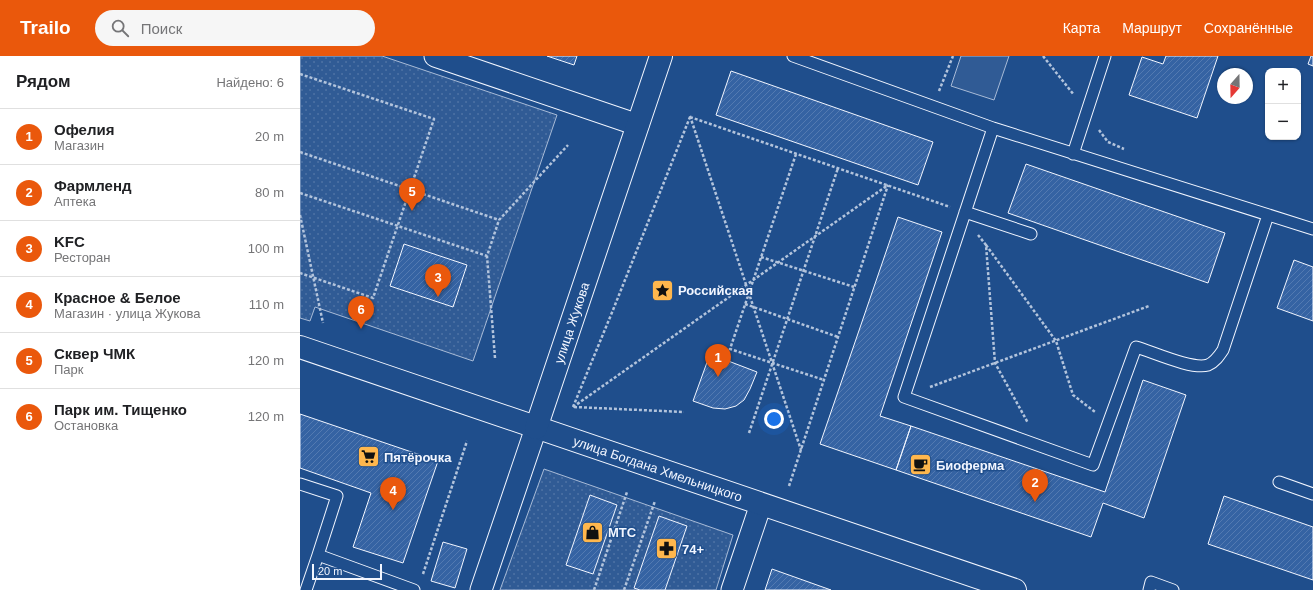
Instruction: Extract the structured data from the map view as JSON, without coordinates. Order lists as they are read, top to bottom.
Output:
{
  "streets": {
    "main road": ["улица Жукова", "улица Богдана Хмельницкого"]
  },
  "crossings": [
    ["улица Жукова", "улица Богдана Хмельницкого"]
  ],
  "places": {
    "place": ["Российская"],
    "supermarket": ["Пятёрочка"],
    "cafe": ["Биоферма"],
    "shop": ["МТС"],
    "pharmacy": ["74+"]
  },
  "scale_bar": "20 m",
  "north": "bottom",
  "page": {
    "header": "Trailo",
    "search": "Поиск",
    "nav": ["Карта", "Маршрут", "Сохранённые"],
    "heading": ["Рядом", "Найдено: 6"],
    "map_buttons": ["+", "−"],
    "list": [
      {
        "mark": "1",
        "name": "Офелия",
        "note": "Магазин",
        "value": "20 m"
      },
      {
        "mark": "2",
        "name": "Фармленд",
        "note": "Аптека",
        "value": "80 m"
      },
      {
        "mark": "3",
        "name": "KFC",
        "note": "Ресторан",
        "value": "100 m"
      },
      {
        "mark": "4",
        "name": "Красное & Белое",
        "note": "Магазин · улица Жукова",
        "value": "110 m"
      },
      {
        "mark": "5",
        "name": "Сквер ЧМК",
        "note": "Парк",
        "value": "120 m"
      },
      {
        "mark": "6",
        "name": "Парк им. Тищенко",
        "note": "Остановка",
        "value": "120 m"
      }
    ],
    "pins": [
      "5",
      "3",
      "6",
      "1",
      "2",
      "4"
    ],
    "scale": "20 m"
  }
}
